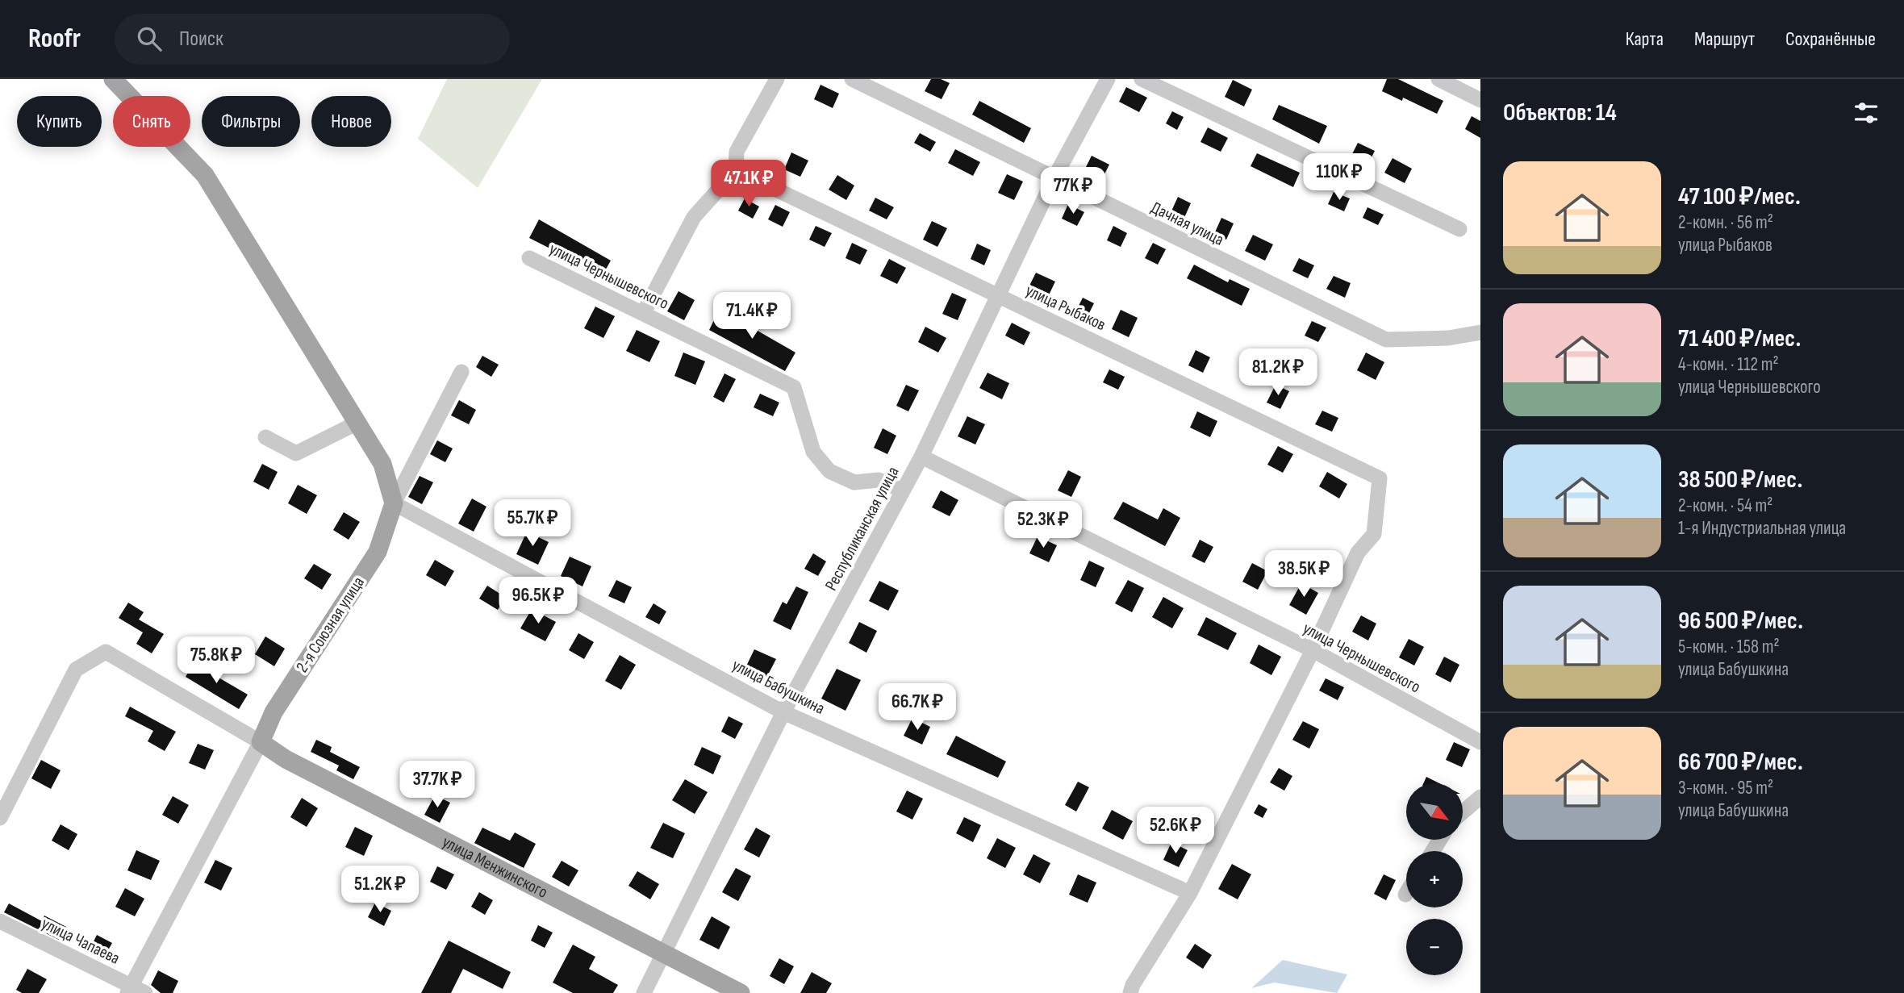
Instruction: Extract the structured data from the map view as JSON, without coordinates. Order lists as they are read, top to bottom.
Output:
{
  "streets": {
    "main road": ["2-я Союзная улица", "улица Менжинского"],
    "street": [
      "Дачная улица",
      "улица Чернышевского",
      "улица Рыбаков",
      "Республиканская улица",
      "улица Бабушкина",
      "улица Чапаева"
    ]
  },
  "crossings": [
    ["Дачная улица", "Республиканская улица"],
    ["улица Чернышевского", "улица Рыбаков"],
    ["улица Чернышевского", "Республиканская улица"],
    ["улица Рыбаков", "Республиканская улица"],
    ["Республиканская улица", "улица Бабушкина"],
    ["Республиканская улица", "улица Менжинского"],
    ["2-я Союзная улица", "улица Бабушкина"],
    ["2-я Союзная улица", "улица Менжинского"],
    ["2-я Союзная улица", "улица Чапаева"]
  ],
  "north": "bottom right",
  "page": {
    "header": "Roofr",
    "search": "Поиск",
    "nav": ["Карта", "Маршрут", "Сохранённые"],
    "heading": "Объектов: 14",
    "chip": [
      "Купить",
      "Снять",
      "Фильтры",
      "Новое"
    ],
    "list": [
      {
        "name": "47 100 ₽/мес.",
        "note": "2-комн. · 56 m² · улица Рыбаков"
      },
      {
        "name": "71 400 ₽/мес.",
        "note": "4-комн. · 112 m² · улица Чернышевского"
      },
      {
        "name": "38 500 ₽/мес.",
        "note": "2-комн. · 54 m² · 1-я Индустриальная улица"
      },
      {
        "name": "96 500 ₽/мес.",
        "note": "5-комн. · 158 m² · улица Бабушкина"
      },
      {
        "name": "66 700 ₽/мес.",
        "note": "3-комн. · 95 m² · улица Бабушкина"
      }
    ],
    "price": [
      "110K ₽",
      "47.1K ₽",
      "77K ₽",
      "71.4K ₽",
      "81.2K ₽",
      "55.7K ₽",
      "52.3K ₽",
      "38.5K ₽",
      "96.5K ₽",
      "75.8K ₽",
      "66.7K ₽",
      "37.7K ₽",
      "52.6K ₽",
      "51.2K ₽"
    ],
    "map_buttons": ["+", "−"]
  }
}
